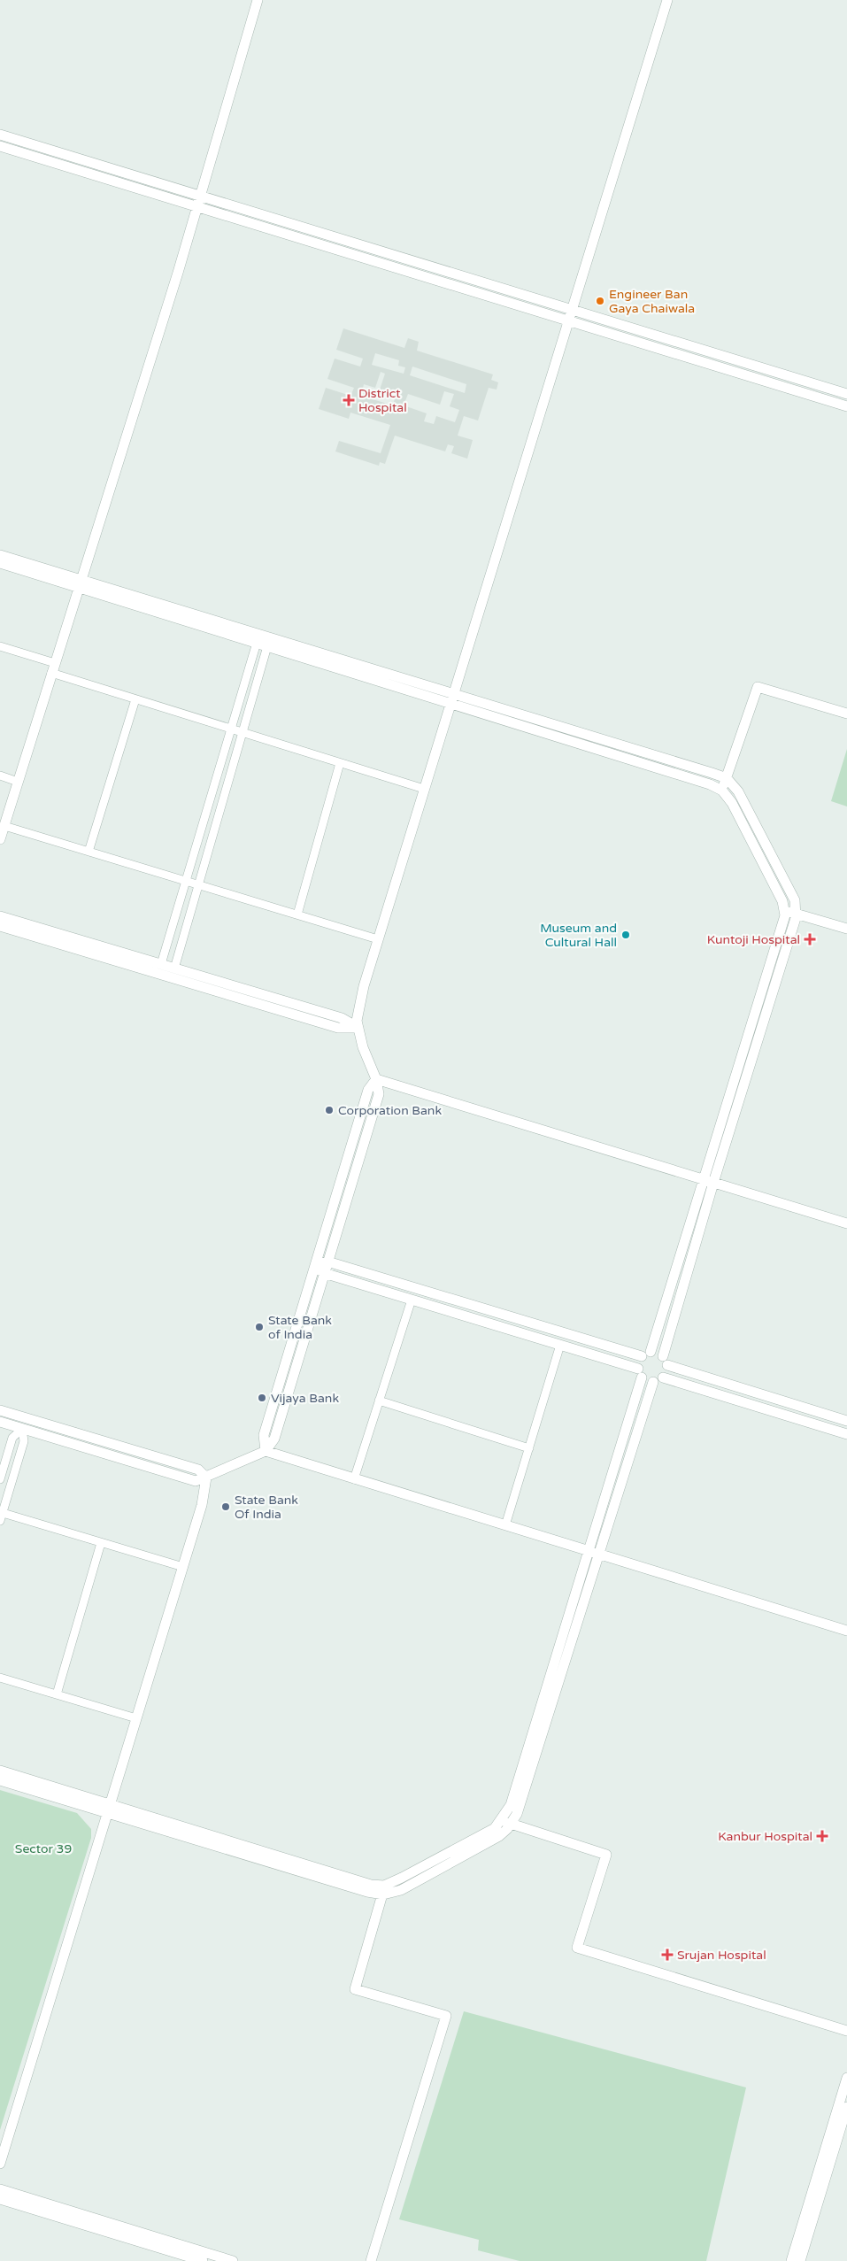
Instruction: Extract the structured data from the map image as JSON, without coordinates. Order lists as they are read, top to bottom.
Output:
{
  "parks": ["Sector 39"],
  "places": {
    "other": [
      "Engineer Ban Gaya Chaiwala",
      "Museum and Cultural Hall",
      "Corporation Bank",
      "State Bank of India",
      "Vijaya Bank",
      "State Bank Of India"
    ],
    "health": [
      "District Hospital",
      "Kuntoji Hospital",
      "Kanbur Hospital",
      "Srujan Hospital"
    ]
  }
}
